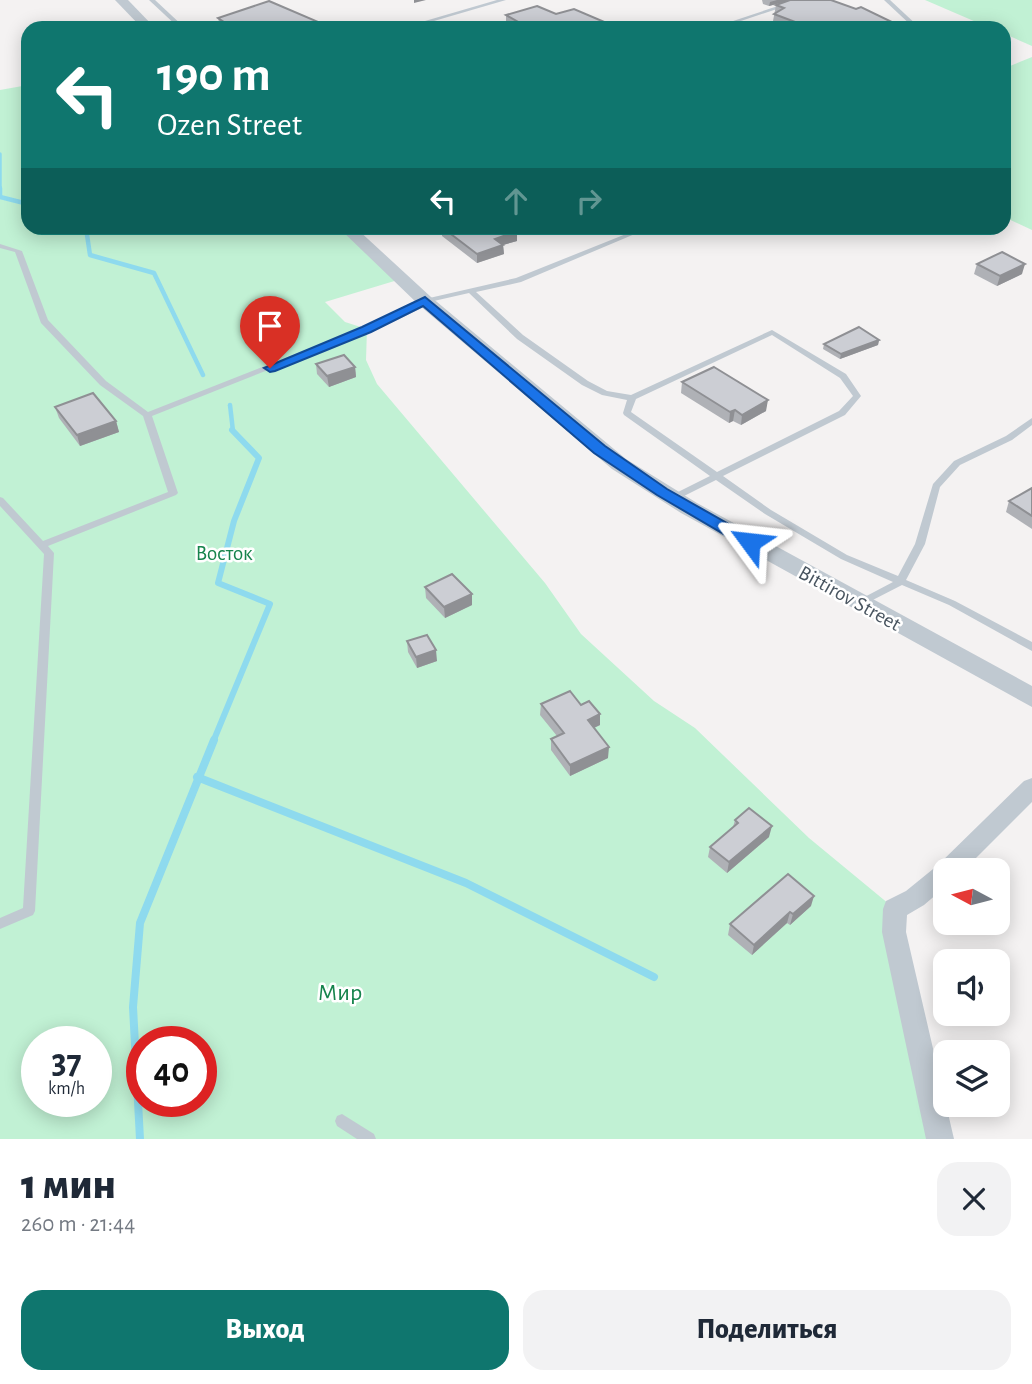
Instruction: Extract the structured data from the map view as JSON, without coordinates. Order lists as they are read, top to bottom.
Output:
{
  "streets": {
    "street": ["Bittirov Street"]
  },
  "parks": ["Восток", "Мир"],
  "north": "left",
  "page": {
    "turn": ["190 m", "Ozen Street"],
    "speed": "37 km/h",
    "limit": "40",
    "heading": ["1 мин", "260 m · 21:44"],
    "buttons": ["Выход", "Поделиться"]
  }
}
